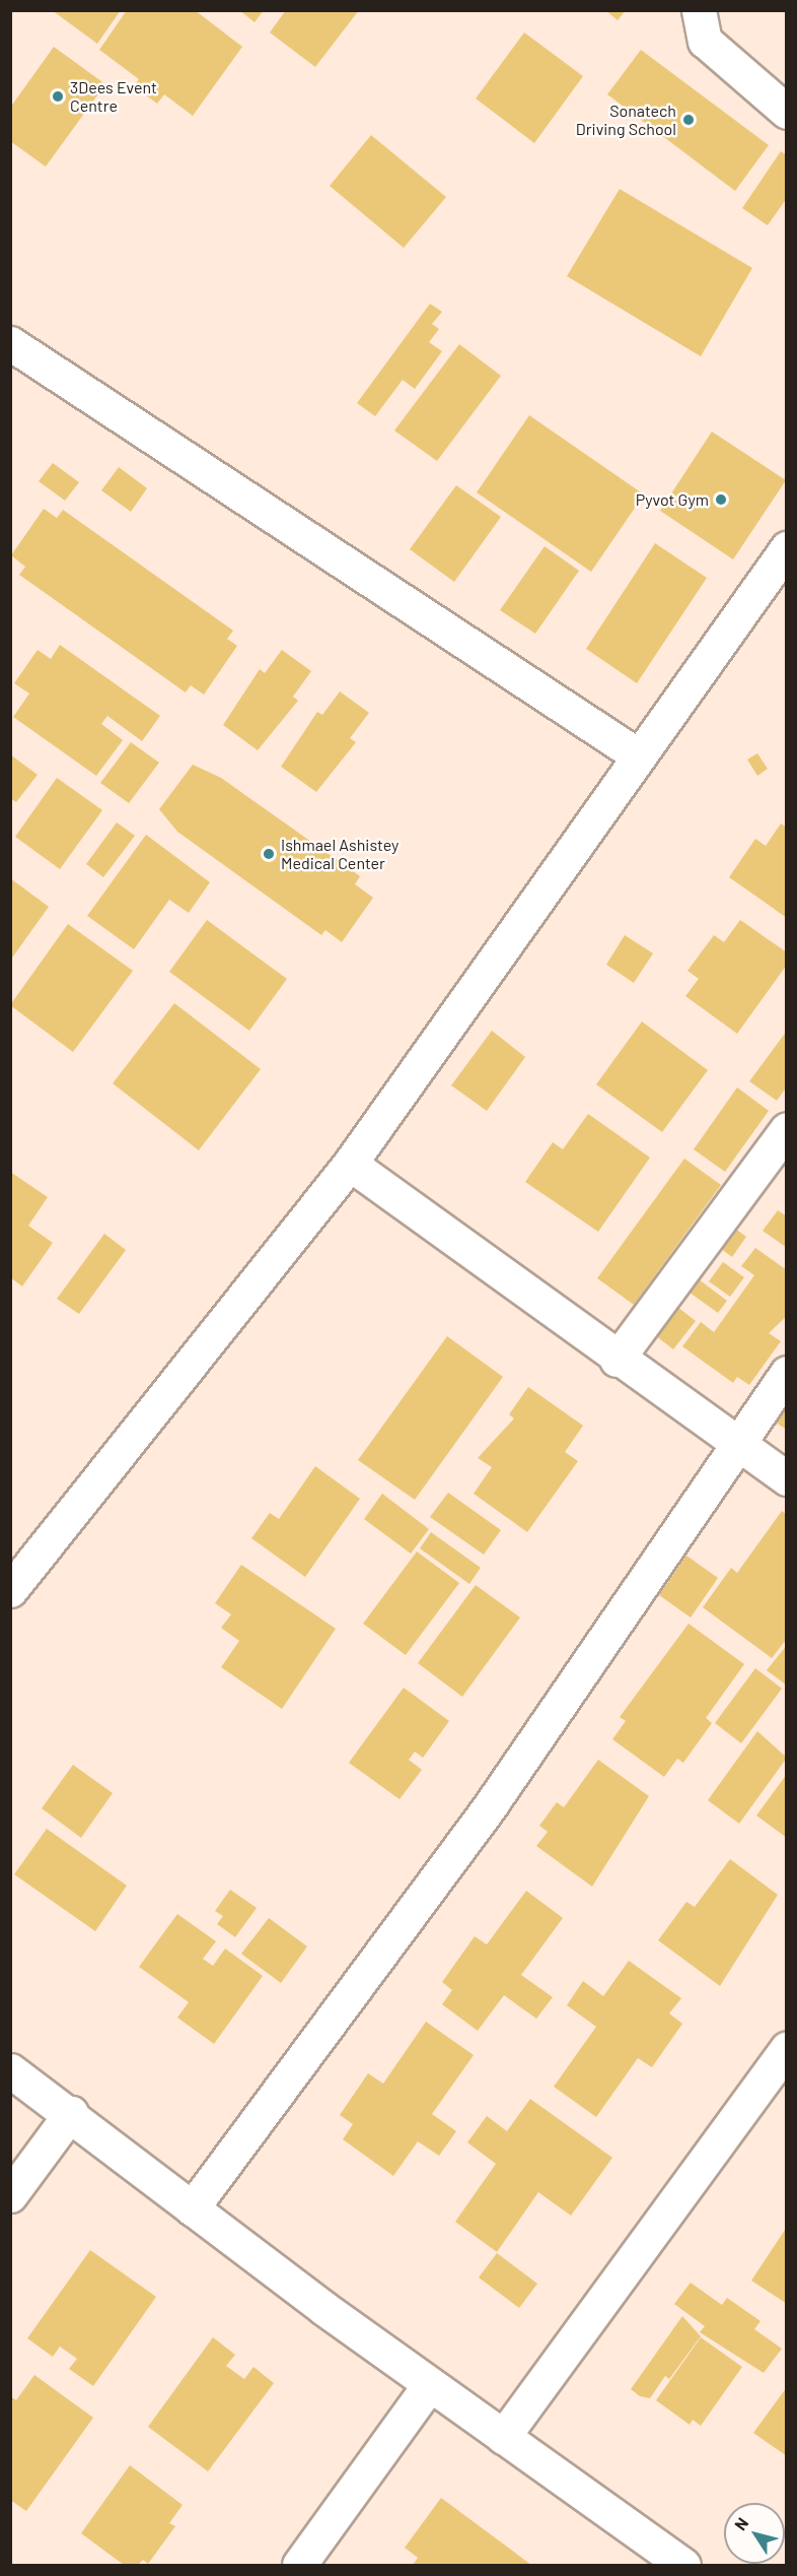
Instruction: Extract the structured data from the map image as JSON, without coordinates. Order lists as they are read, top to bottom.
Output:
{
  "places": [
    "3Dees Event Centre",
    "Sonatech Driving School",
    "Pyvot Gym",
    "Ishmael Ashistey Medical Center"
  ],
  "north": "top left"
}
